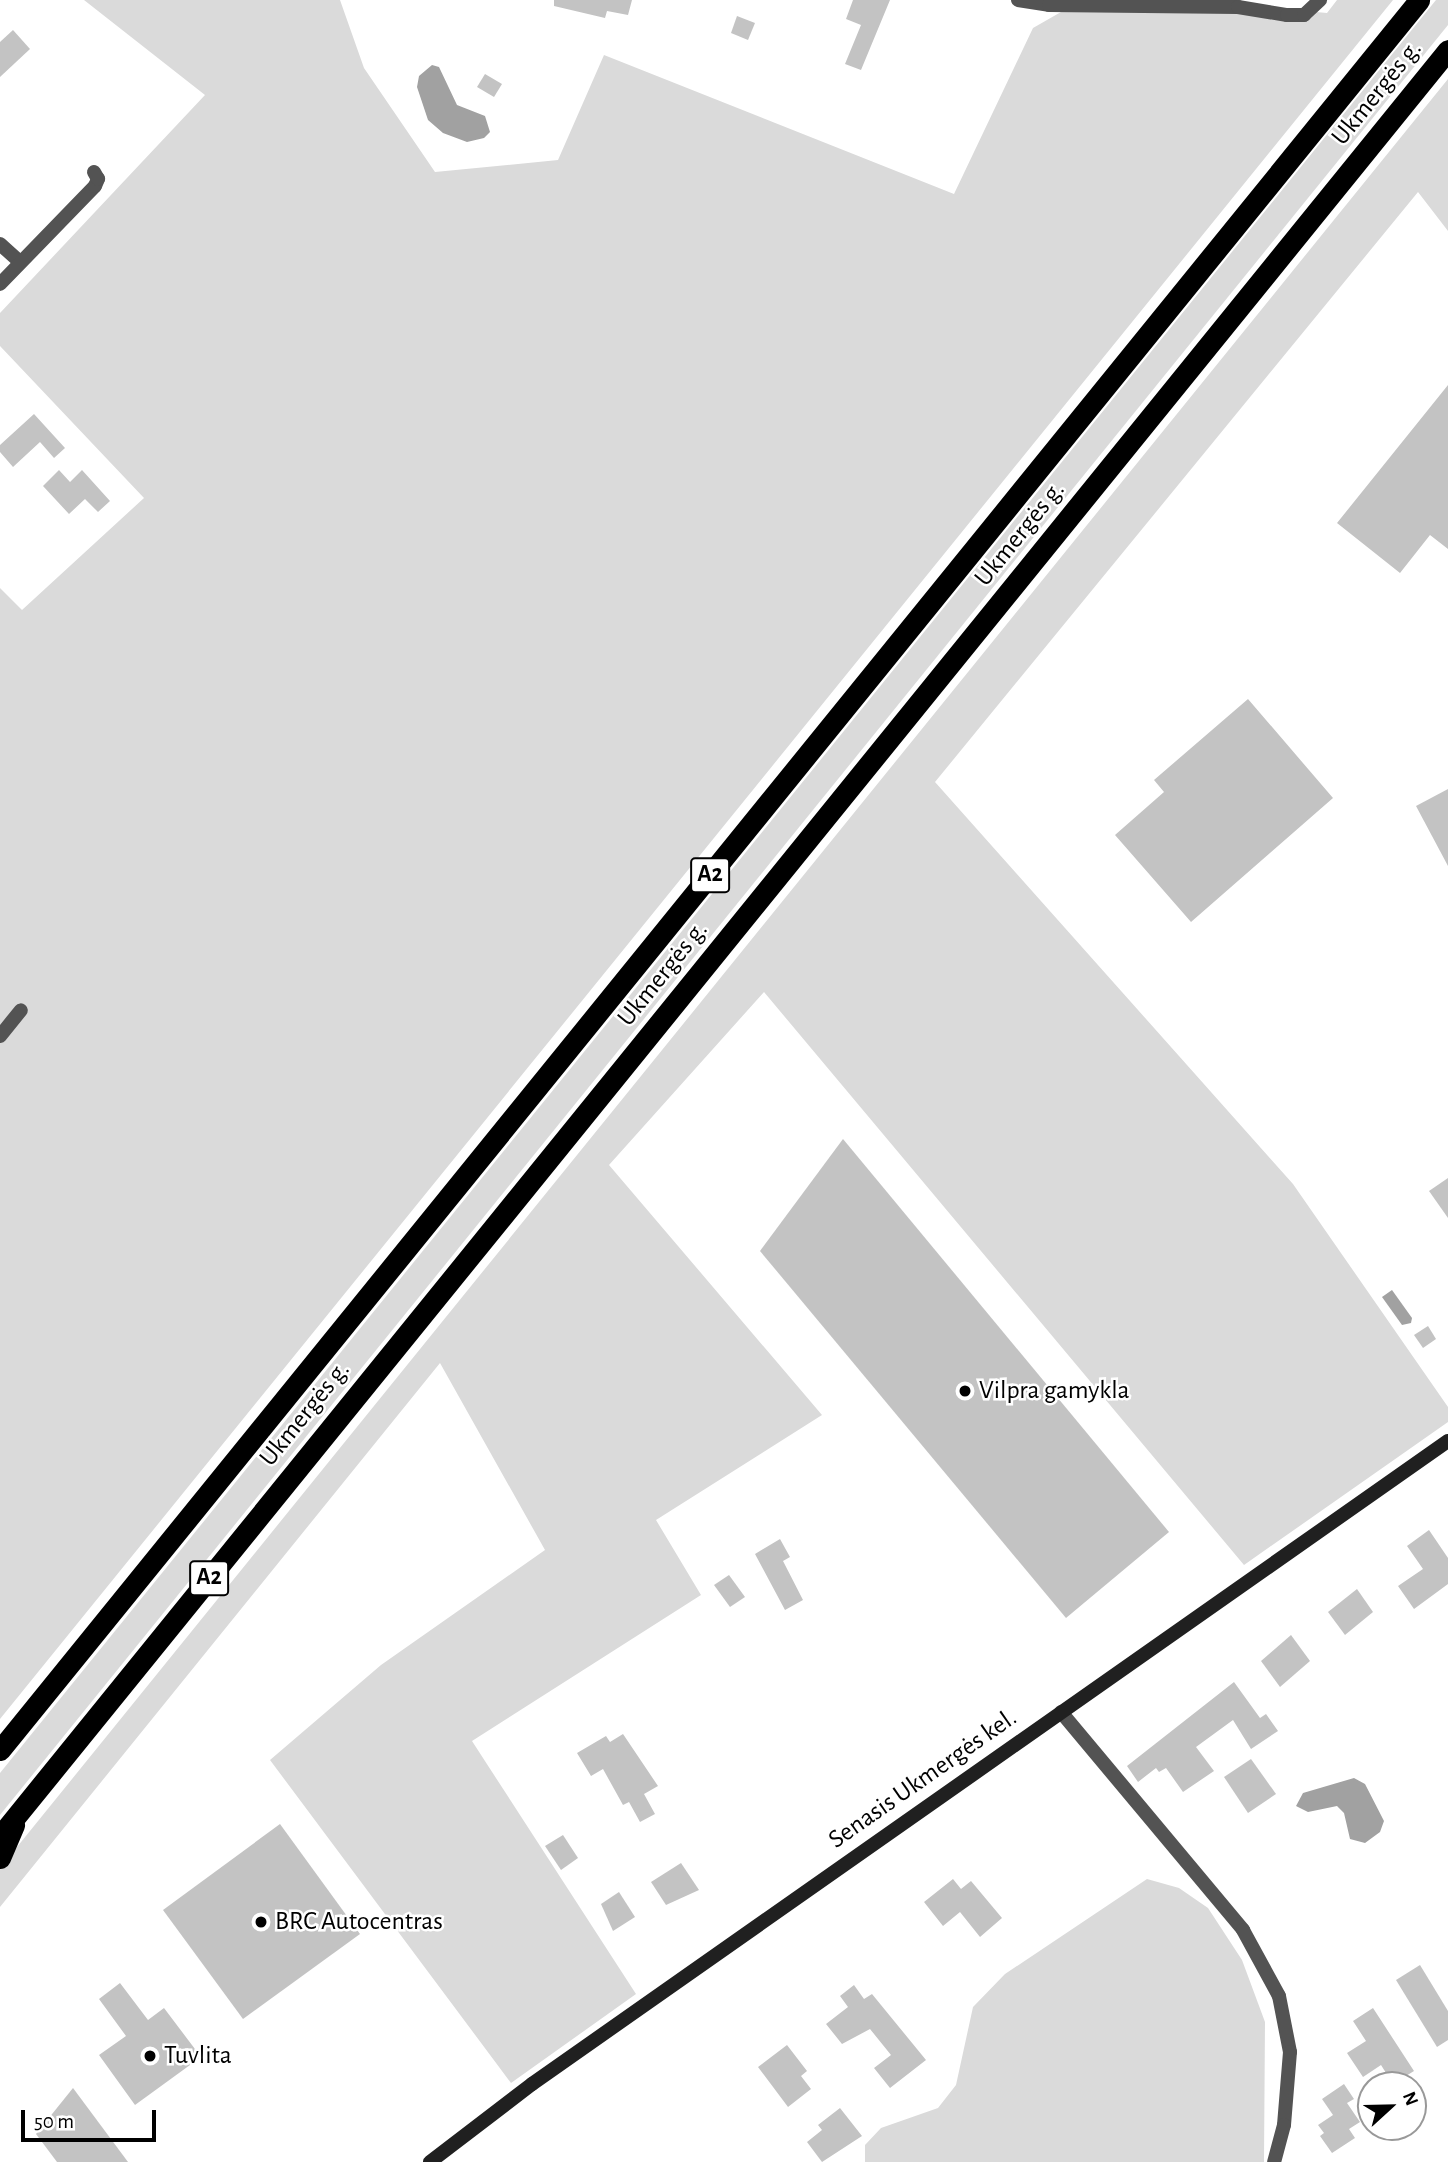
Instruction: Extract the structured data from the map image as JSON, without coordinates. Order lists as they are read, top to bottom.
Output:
{
  "streets": {
    "highway": ["Ukmergės g.", "A2"],
    "main road": ["Senasis Ukmergės kel."]
  },
  "places": ["Vilpra gamykla", "BRC Autocentras", "Tuvlita"],
  "scale_bar": "50 m",
  "north": "right"
}
